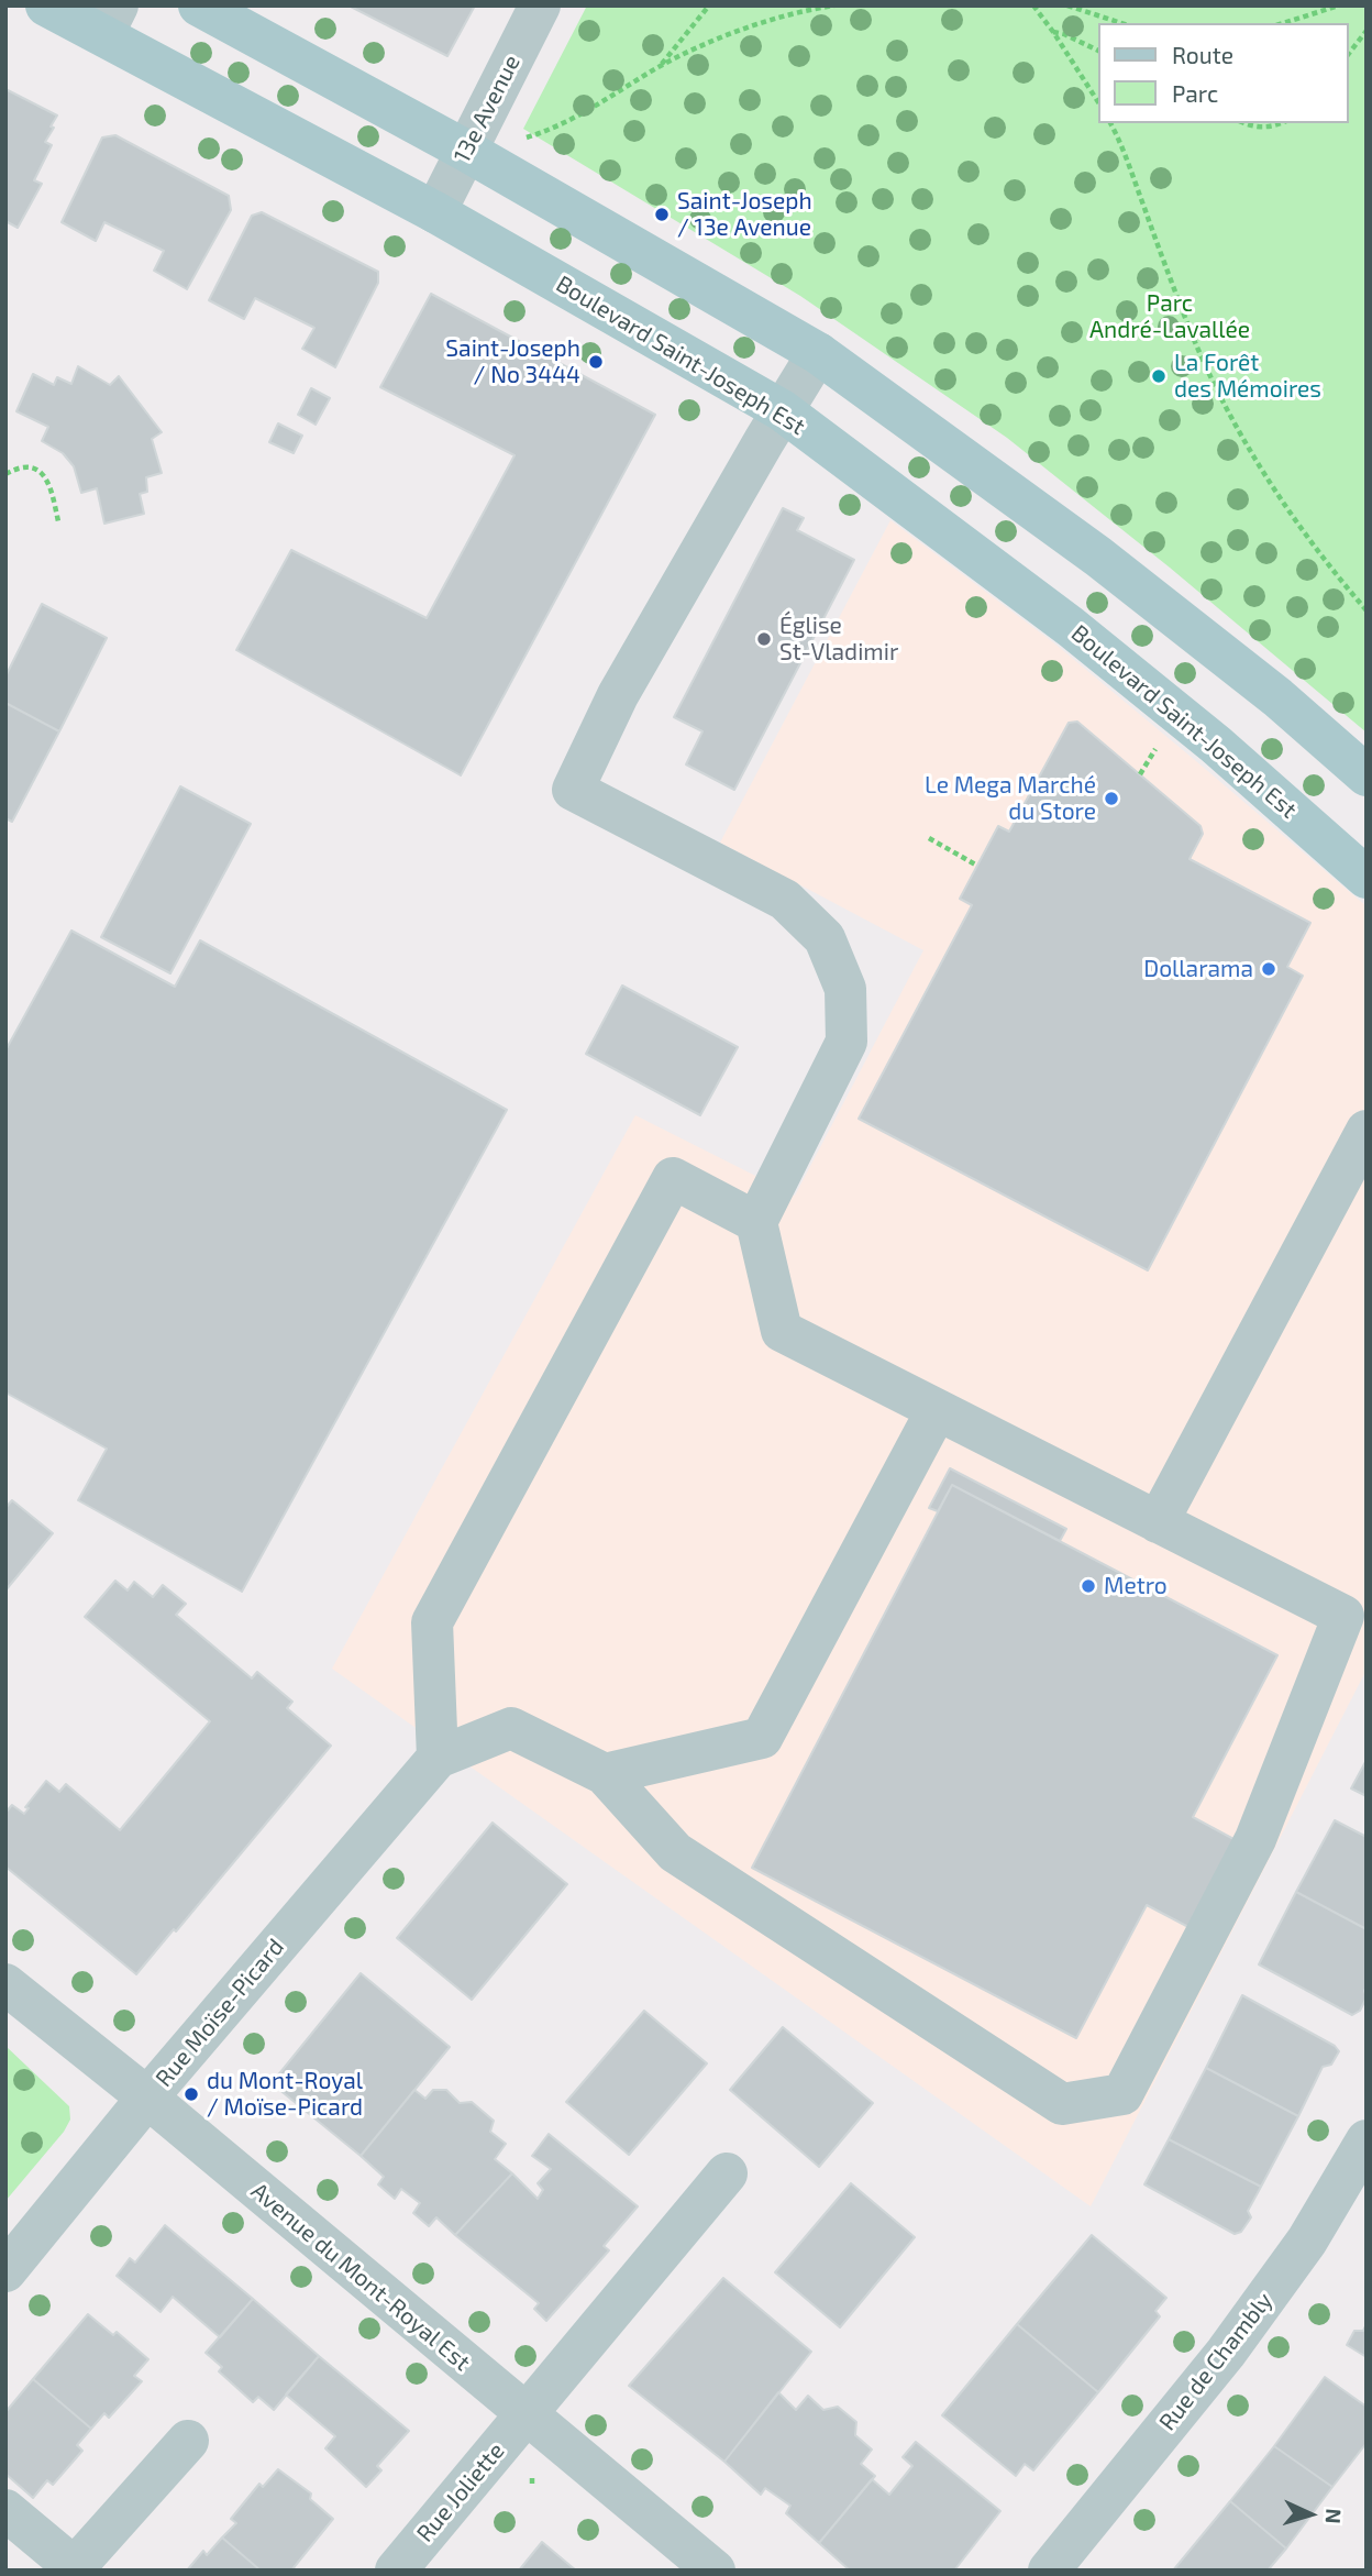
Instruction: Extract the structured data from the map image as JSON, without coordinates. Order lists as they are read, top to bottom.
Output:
{
  "streets": {
    "main road": ["Boulevard Saint-Joseph Est"],
    "street": [
      "13e Avenue",
      "Rue Moïse-Picard",
      "Avenue du Mont-Royal Est",
      "Rue de Chambly",
      "Rue Joliette"
    ]
  },
  "crossings": [
    ["13e Avenue", "Boulevard Saint-Joseph Est"],
    ["Rue Moïse-Picard", "Avenue du Mont-Royal Est"],
    ["Avenue du Mont-Royal Est", "Rue Joliette"]
  ],
  "parks": ["Parc André-Lavallée"],
  "places": [
    "Saint-Joseph / 13e Avenue",
    "Saint-Joseph / No 3444",
    "La Forêt des Mémoires",
    "Église St-Vladimir",
    "Le Mega Marché du Store",
    "Dollarama",
    "Metro",
    "du Mont-Royal / Moïse-Picard"
  ],
  "legend": ["Route", "Parc"],
  "north": "right"
}
